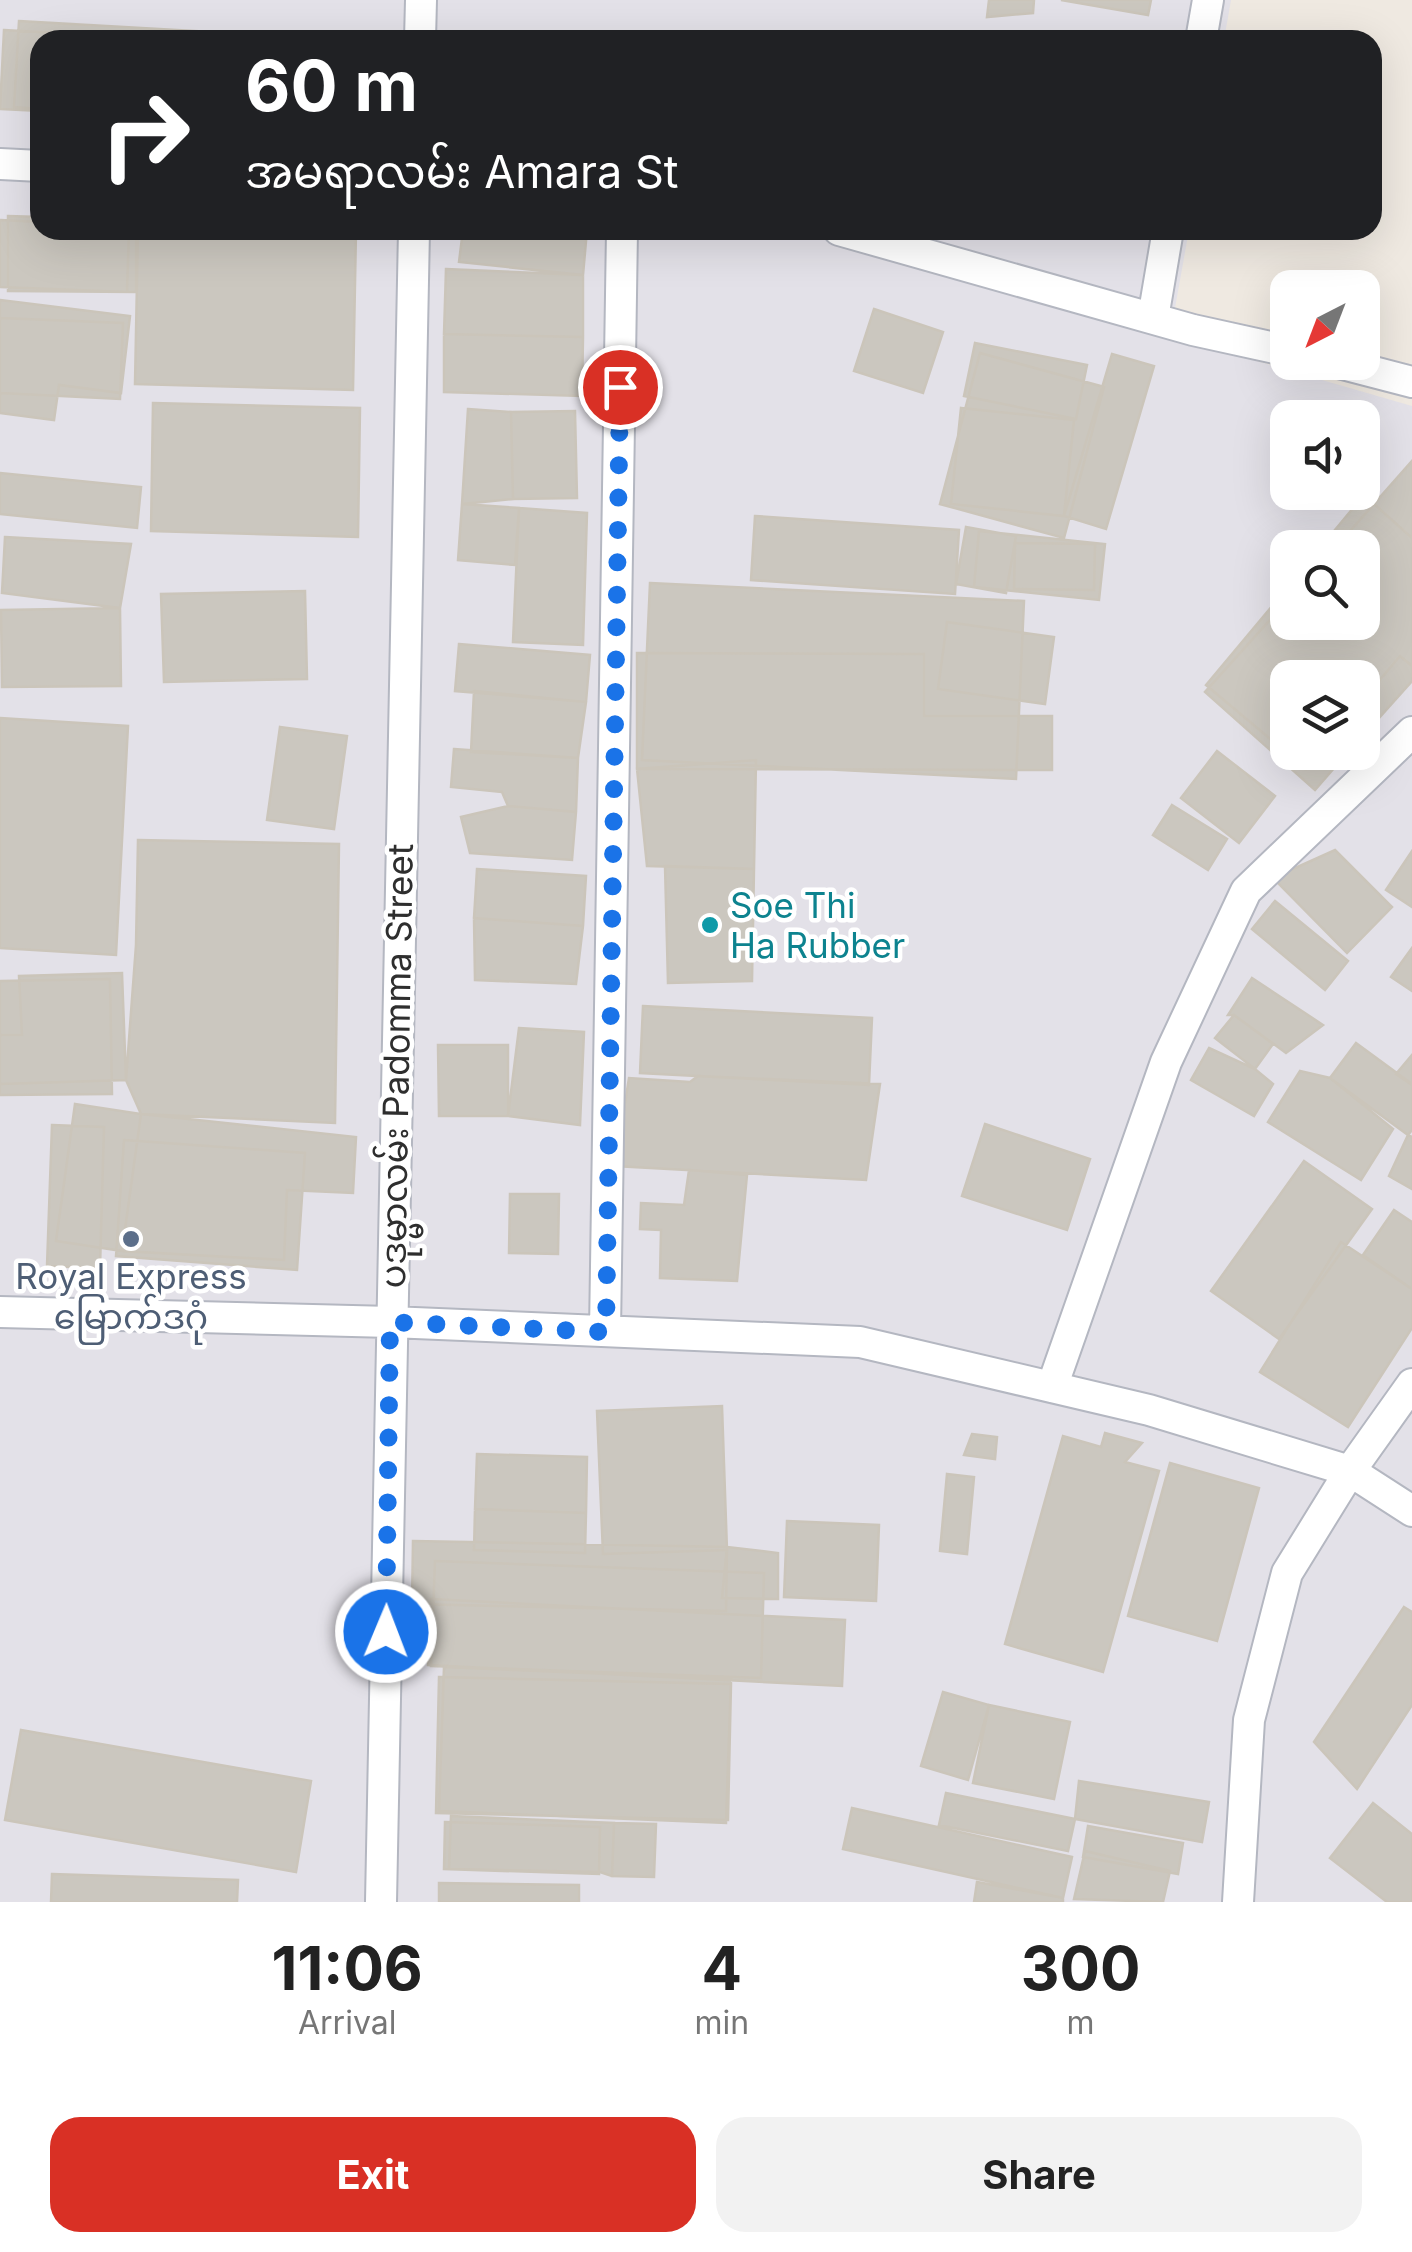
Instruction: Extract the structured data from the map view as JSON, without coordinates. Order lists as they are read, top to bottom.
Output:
{
  "streets": {
    "street": ["ပဒုမ္မာလမ်း Padomma Street"]
  },
  "places": ["Soe Thi Ha Rubber", "Royal Express မြောက်ဒဂုံ"],
  "north": "bottom left",
  "page": {
    "turn": ["60 m", "အမရာလမ်း Amara St"],
    "eta": [
      "11:06",
      "Arrival",
      "4",
      "min",
      "300",
      "m"
    ],
    "buttons": ["Exit", "Share"]
  }
}
